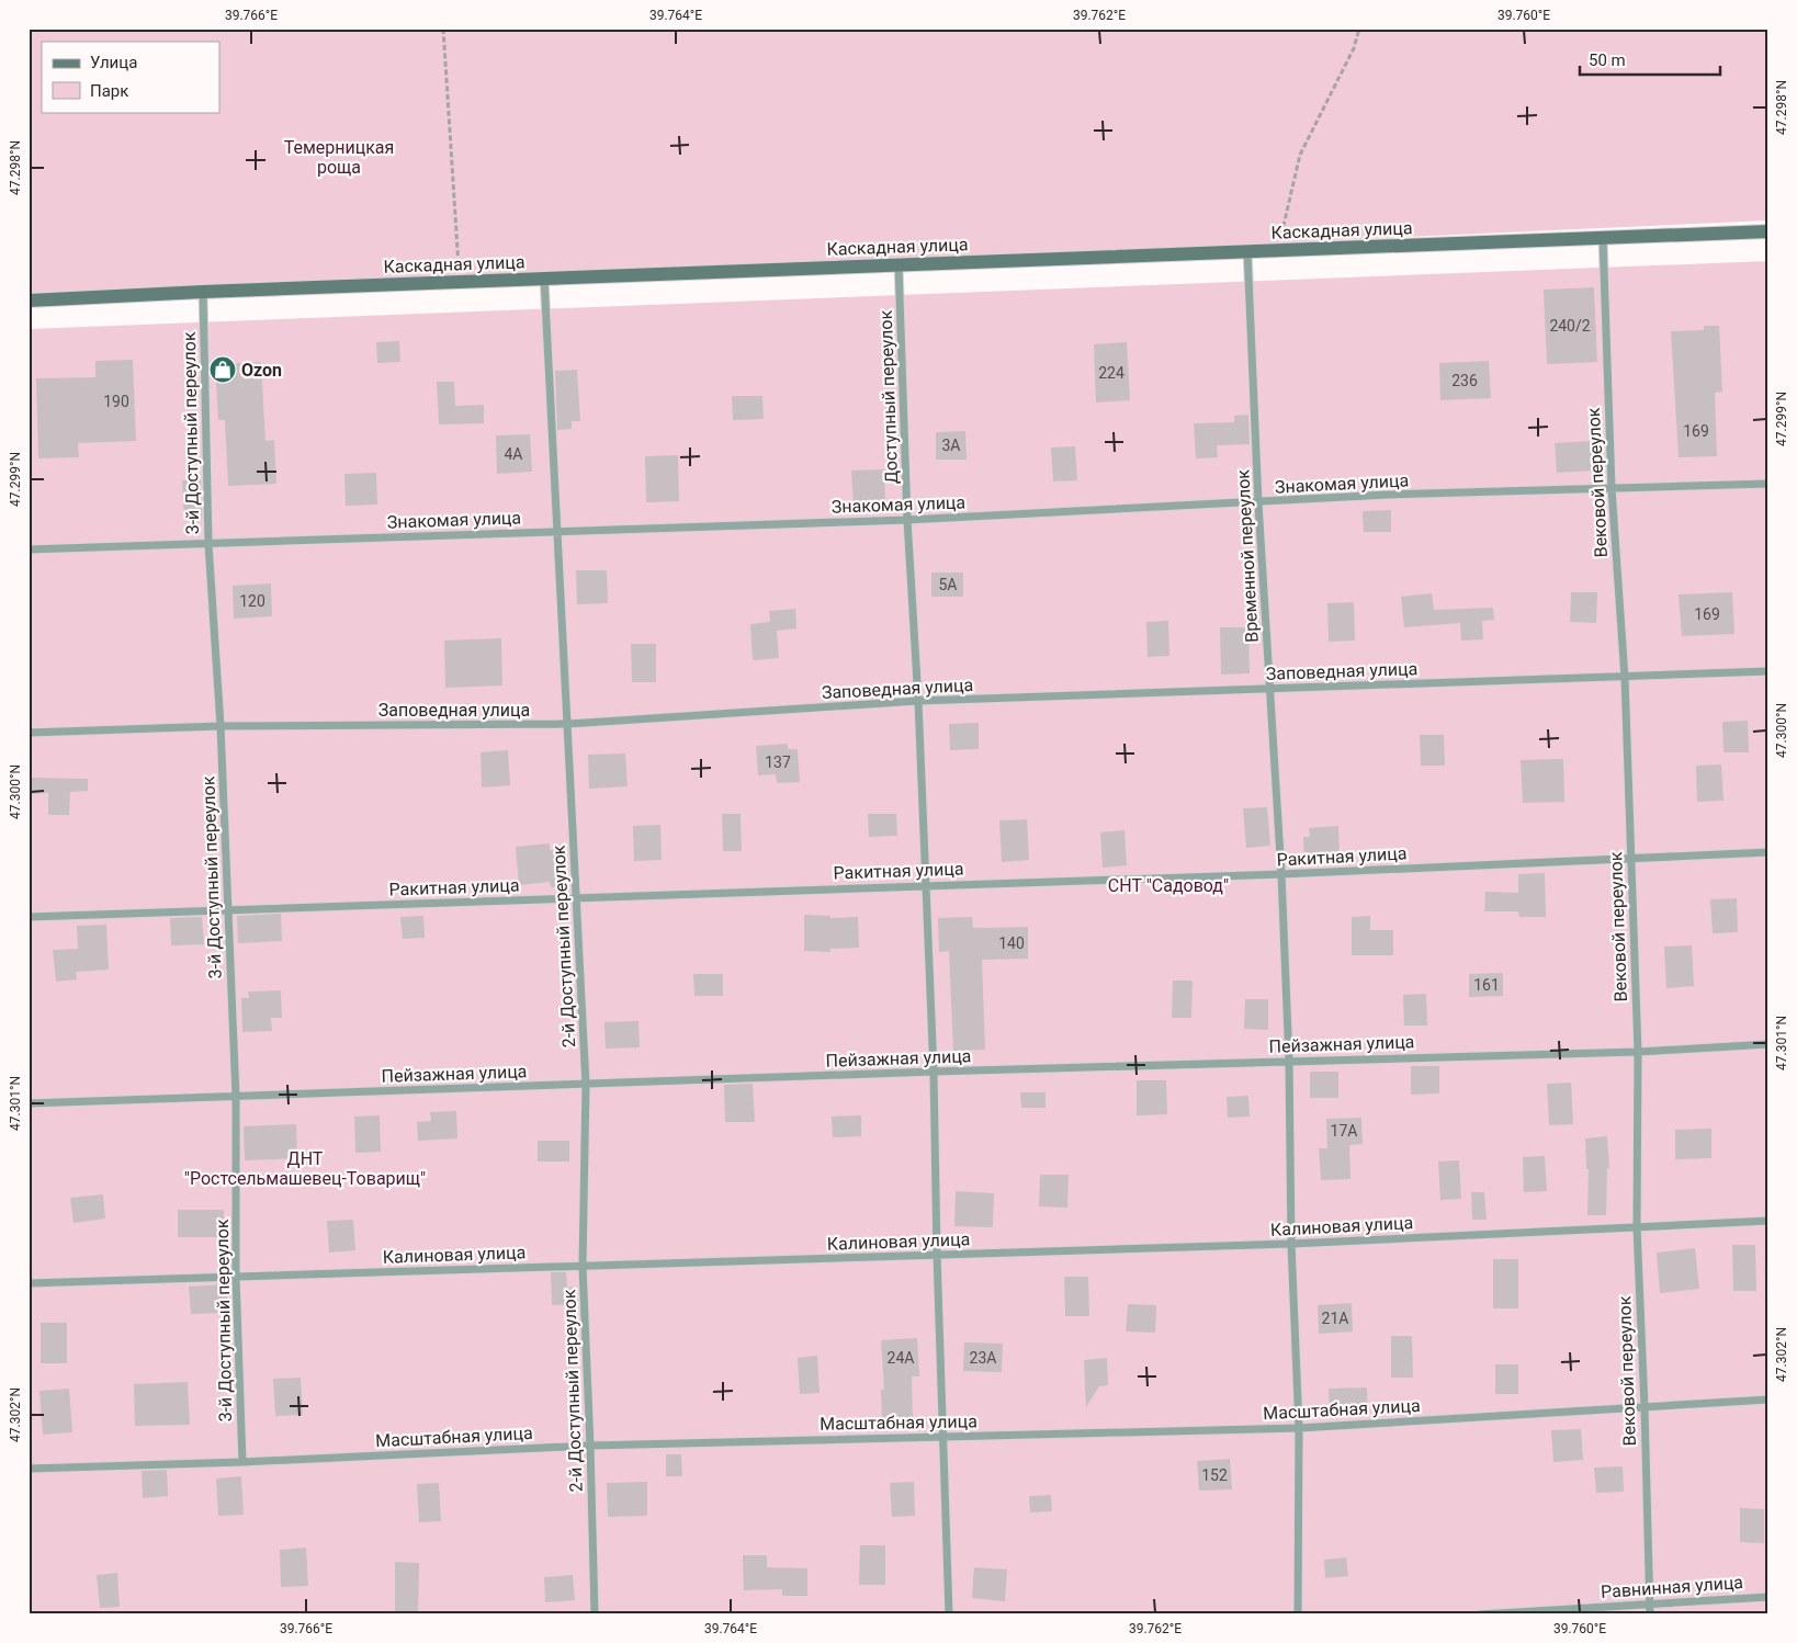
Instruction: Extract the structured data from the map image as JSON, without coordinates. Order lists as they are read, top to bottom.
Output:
{
  "streets": {
    "street": ["Каскадная улица"],
    "lane": [
      "Доступный переулок",
      "3-й Доступный переулок",
      "Вековой переулок",
      "Знакомая улица",
      "Временной переулок",
      "Заповедная улица",
      "Ракитная улица",
      "2-й Доступный переулок",
      "Пейзажная улица",
      "Калиновая улица",
      "Масштабная улица",
      "Равнинная улица"
    ]
  },
  "crossings": [
    ["Каскадная улица", "Доступный переулок"],
    ["Каскадная улица", "3-й Доступный переулок"],
    ["Каскадная улица", "Вековой переулок"],
    ["Каскадная улица", "Временной переулок"],
    ["Каскадная улица", "2-й Доступный переулок"],
    ["Доступный переулок", "Знакомая улица"],
    ["Доступный переулок", "Заповедная улица"],
    ["Доступный переулок", "Ракитная улица"],
    ["Доступный переулок", "Пейзажная улица"],
    ["Доступный переулок", "Калиновая улица"],
    ["Доступный переулок", "Масштабная улица"],
    ["3-й Доступный переулок", "Знакомая улица"],
    ["3-й Доступный переулок", "Заповедная улица"],
    ["3-й Доступный переулок", "Ракитная улица"],
    ["3-й Доступный переулок", "Пейзажная улица"],
    ["3-й Доступный переулок", "Калиновая улица"],
    ["3-й Доступный переулок", "Масштабная улица"],
    ["Вековой переулок", "Знакомая улица"],
    ["Вековой переулок", "Заповедная улица"],
    ["Вековой переулок", "Ракитная улица"],
    ["Вековой переулок", "Пейзажная улица"],
    ["Вековой переулок", "Калиновая улица"],
    ["Вековой переулок", "Масштабная улица"],
    ["Вековой переулок", "Равнинная улица"],
    ["Знакомая улица", "Временной переулок"],
    ["Знакомая улица", "2-й Доступный переулок"],
    ["Временной переулок", "Заповедная улица"],
    ["Временной переулок", "Ракитная улица"],
    ["Временной переулок", "Пейзажная улица"],
    ["Временной переулок", "Калиновая улица"],
    ["Временной переулок", "Масштабная улица"],
    ["Заповедная улица", "2-й Доступный переулок"],
    ["Ракитная улица", "2-й Доступный переулок"],
    ["2-й Доступный переулок", "Пейзажная улица"],
    ["2-й Доступный переулок", "Калиновая улица"],
    ["2-й Доступный переулок", "Масштабная улица"]
  ],
  "parks": ["Темерницкая роща", "СНТ \"Садовод\"", "ДНТ \"Ростсельмашевец-Товарищ\""],
  "places": {
    "shop": ["Ozon"]
  },
  "house_numbers": [
    "240/2",
    "224",
    "236",
    "190",
    "169",
    "3А",
    "4А",
    "5А",
    "120",
    "169",
    "137",
    "140",
    "161",
    "17А",
    "21А",
    "24А",
    "23А",
    "152"
  ],
  "legend": ["Улица", "Парк"],
  "scale_bar": "50 m",
  "coordinates": [
    "39.766°E",
    "39.764°E",
    "39.762°E",
    "39.760°E",
    "47.298°N",
    "47.299°N",
    "47.300°N",
    "47.301°N",
    "47.302°N"
  ]
}
